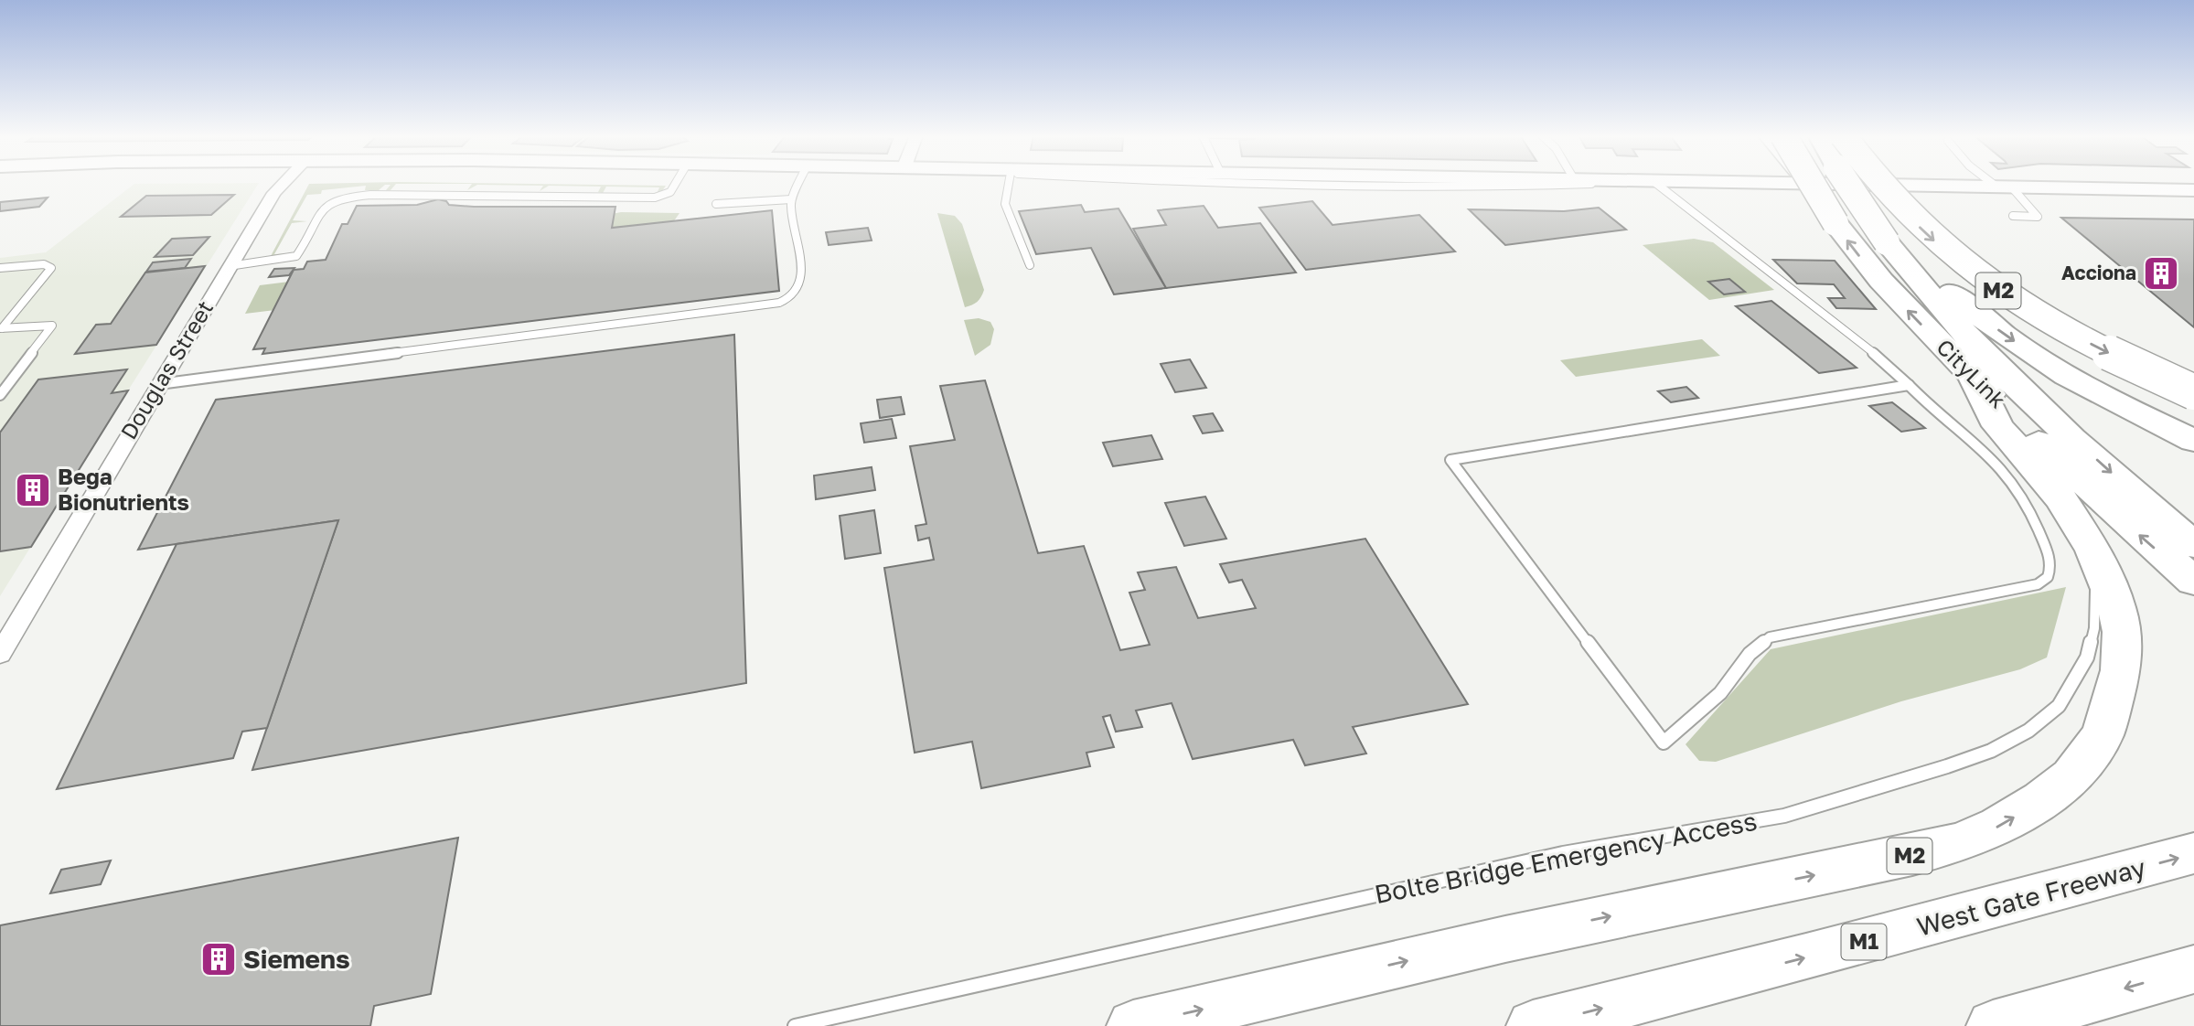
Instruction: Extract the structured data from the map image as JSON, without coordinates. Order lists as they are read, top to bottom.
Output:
{
  "streets": {
    "highway": [
      "M2",
      "CityLink",
      "West Gate Freeway",
      "M1"
    ],
    "street": ["Douglas Street"],
    "lane": ["Bolte Bridge Emergency Access"]
  },
  "crossings": [
    ["M2", "CityLink"],
    ["M2", "Bolte Bridge Emergency Access"]
  ],
  "places": {
    "building": ["Acciona", "Bega Bionutrients", "Siemens"]
  }
}
